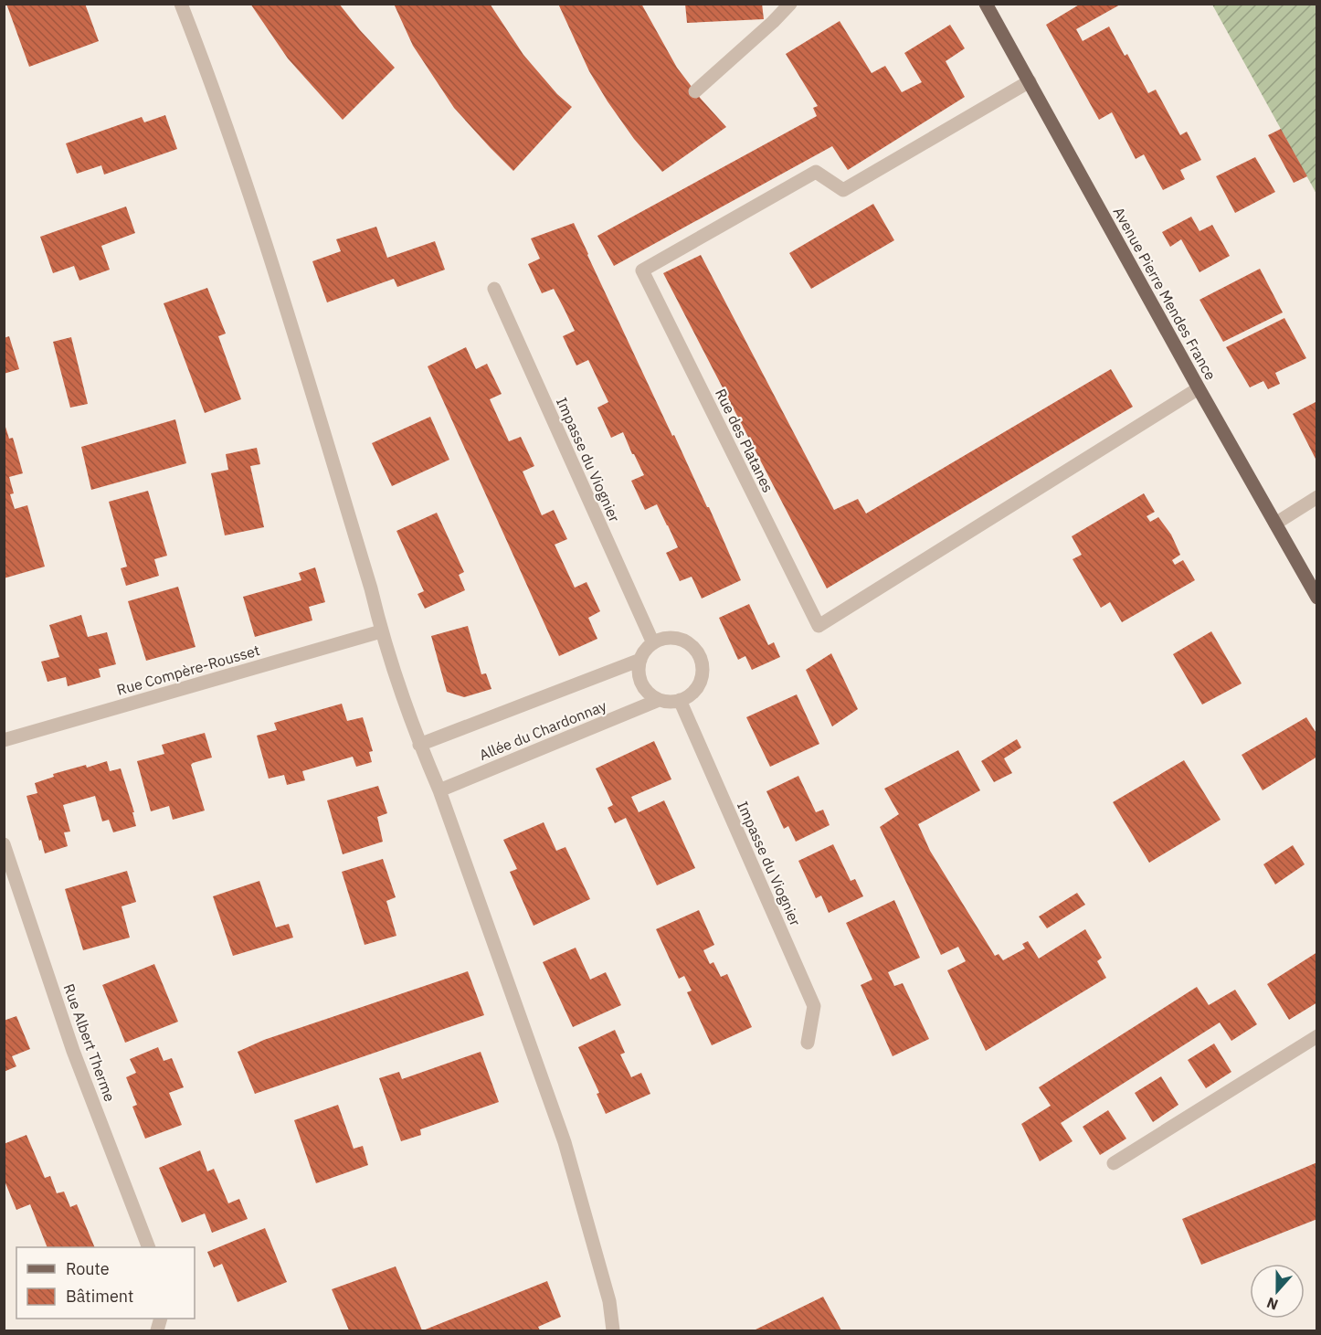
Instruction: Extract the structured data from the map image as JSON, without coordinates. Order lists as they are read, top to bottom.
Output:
{
  "streets": {
    "main road": ["Avenue Pierre Mendes France"],
    "street": [
      "Rue des Platanes",
      "Impasse du Viognier",
      "Rue Compère-Rousset",
      "Allée du Chardonnay",
      "Rue Albert Therme"
    ]
  },
  "crossings": [
    ["Avenue Pierre Mendes France", "Rue des Platanes"],
    ["Impasse du Viognier", "Allée du Chardonnay"]
  ],
  "legend": ["Route", "Bâtiment"],
  "north": "bottom"
}
